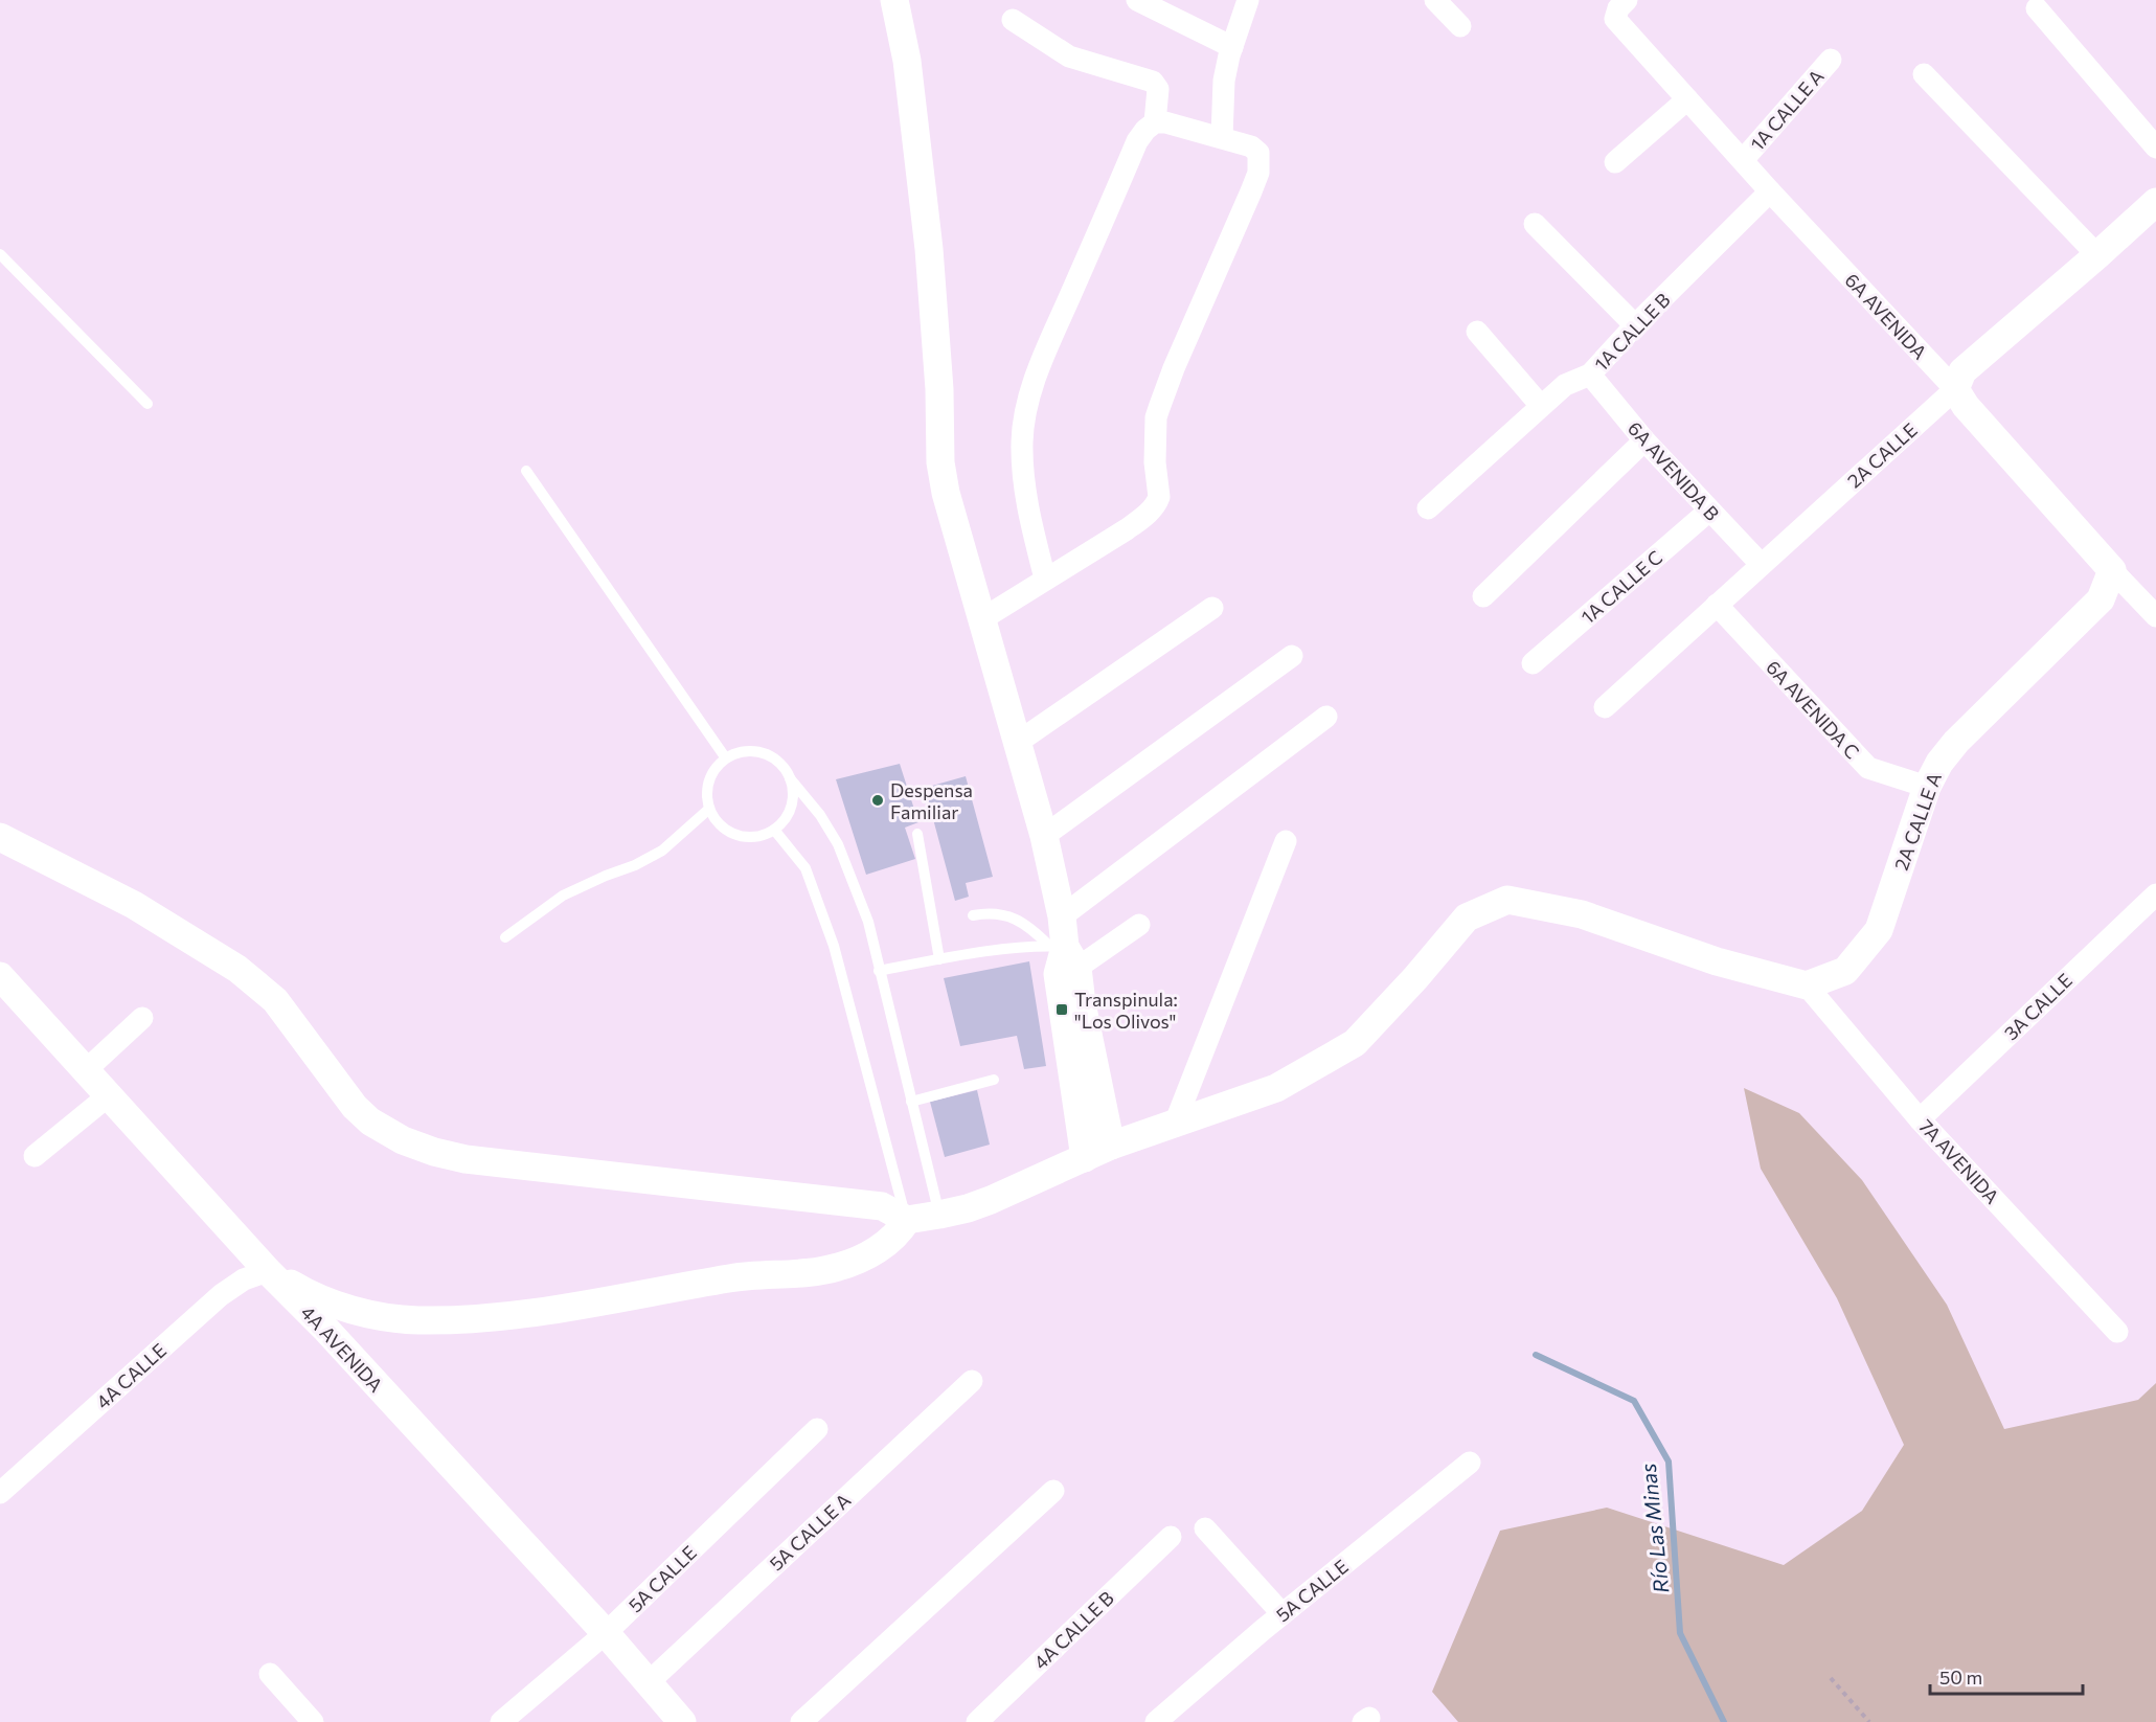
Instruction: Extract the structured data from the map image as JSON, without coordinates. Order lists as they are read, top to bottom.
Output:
{
  "streets": {
    "street": [
      "1A CALLE A",
      "6A AVENIDA",
      "1A CALLE B",
      "2A CALLE",
      "6A AVENIDA B",
      "1A CALLE C",
      "6A AVENIDA C",
      "2A CALLE A",
      "3A CALLE",
      "7A AVENIDA",
      "4A AVENIDA",
      "4A CALLE",
      "5A CALLE A",
      "5A CALLE",
      "4A CALLE B"
    ]
  },
  "crossings": [
    ["1A CALLE A", "6A AVENIDA"],
    ["6A AVENIDA", "1A CALLE B"],
    ["6A AVENIDA", "2A CALLE"],
    ["6A AVENIDA", "2A CALLE A"],
    ["1A CALLE B", "6A AVENIDA B"],
    ["2A CALLE", "6A AVENIDA B"],
    ["2A CALLE", "6A AVENIDA C"],
    ["6A AVENIDA B", "1A CALLE C"],
    ["6A AVENIDA C", "2A CALLE A"],
    ["2A CALLE A", "7A AVENIDA"],
    ["3A CALLE", "7A AVENIDA"],
    ["4A AVENIDA", "4A CALLE"],
    ["4A AVENIDA", "5A CALLE A"],
    ["4A AVENIDA", "5A CALLE"]
  ],
  "water": ["Río Las Minas"],
  "places": {
    "other": ["Despensa Familiar"],
    "transit": ["Transpinula: \"Los Olivos\""]
  },
  "scale_bar": "50 m"
}
